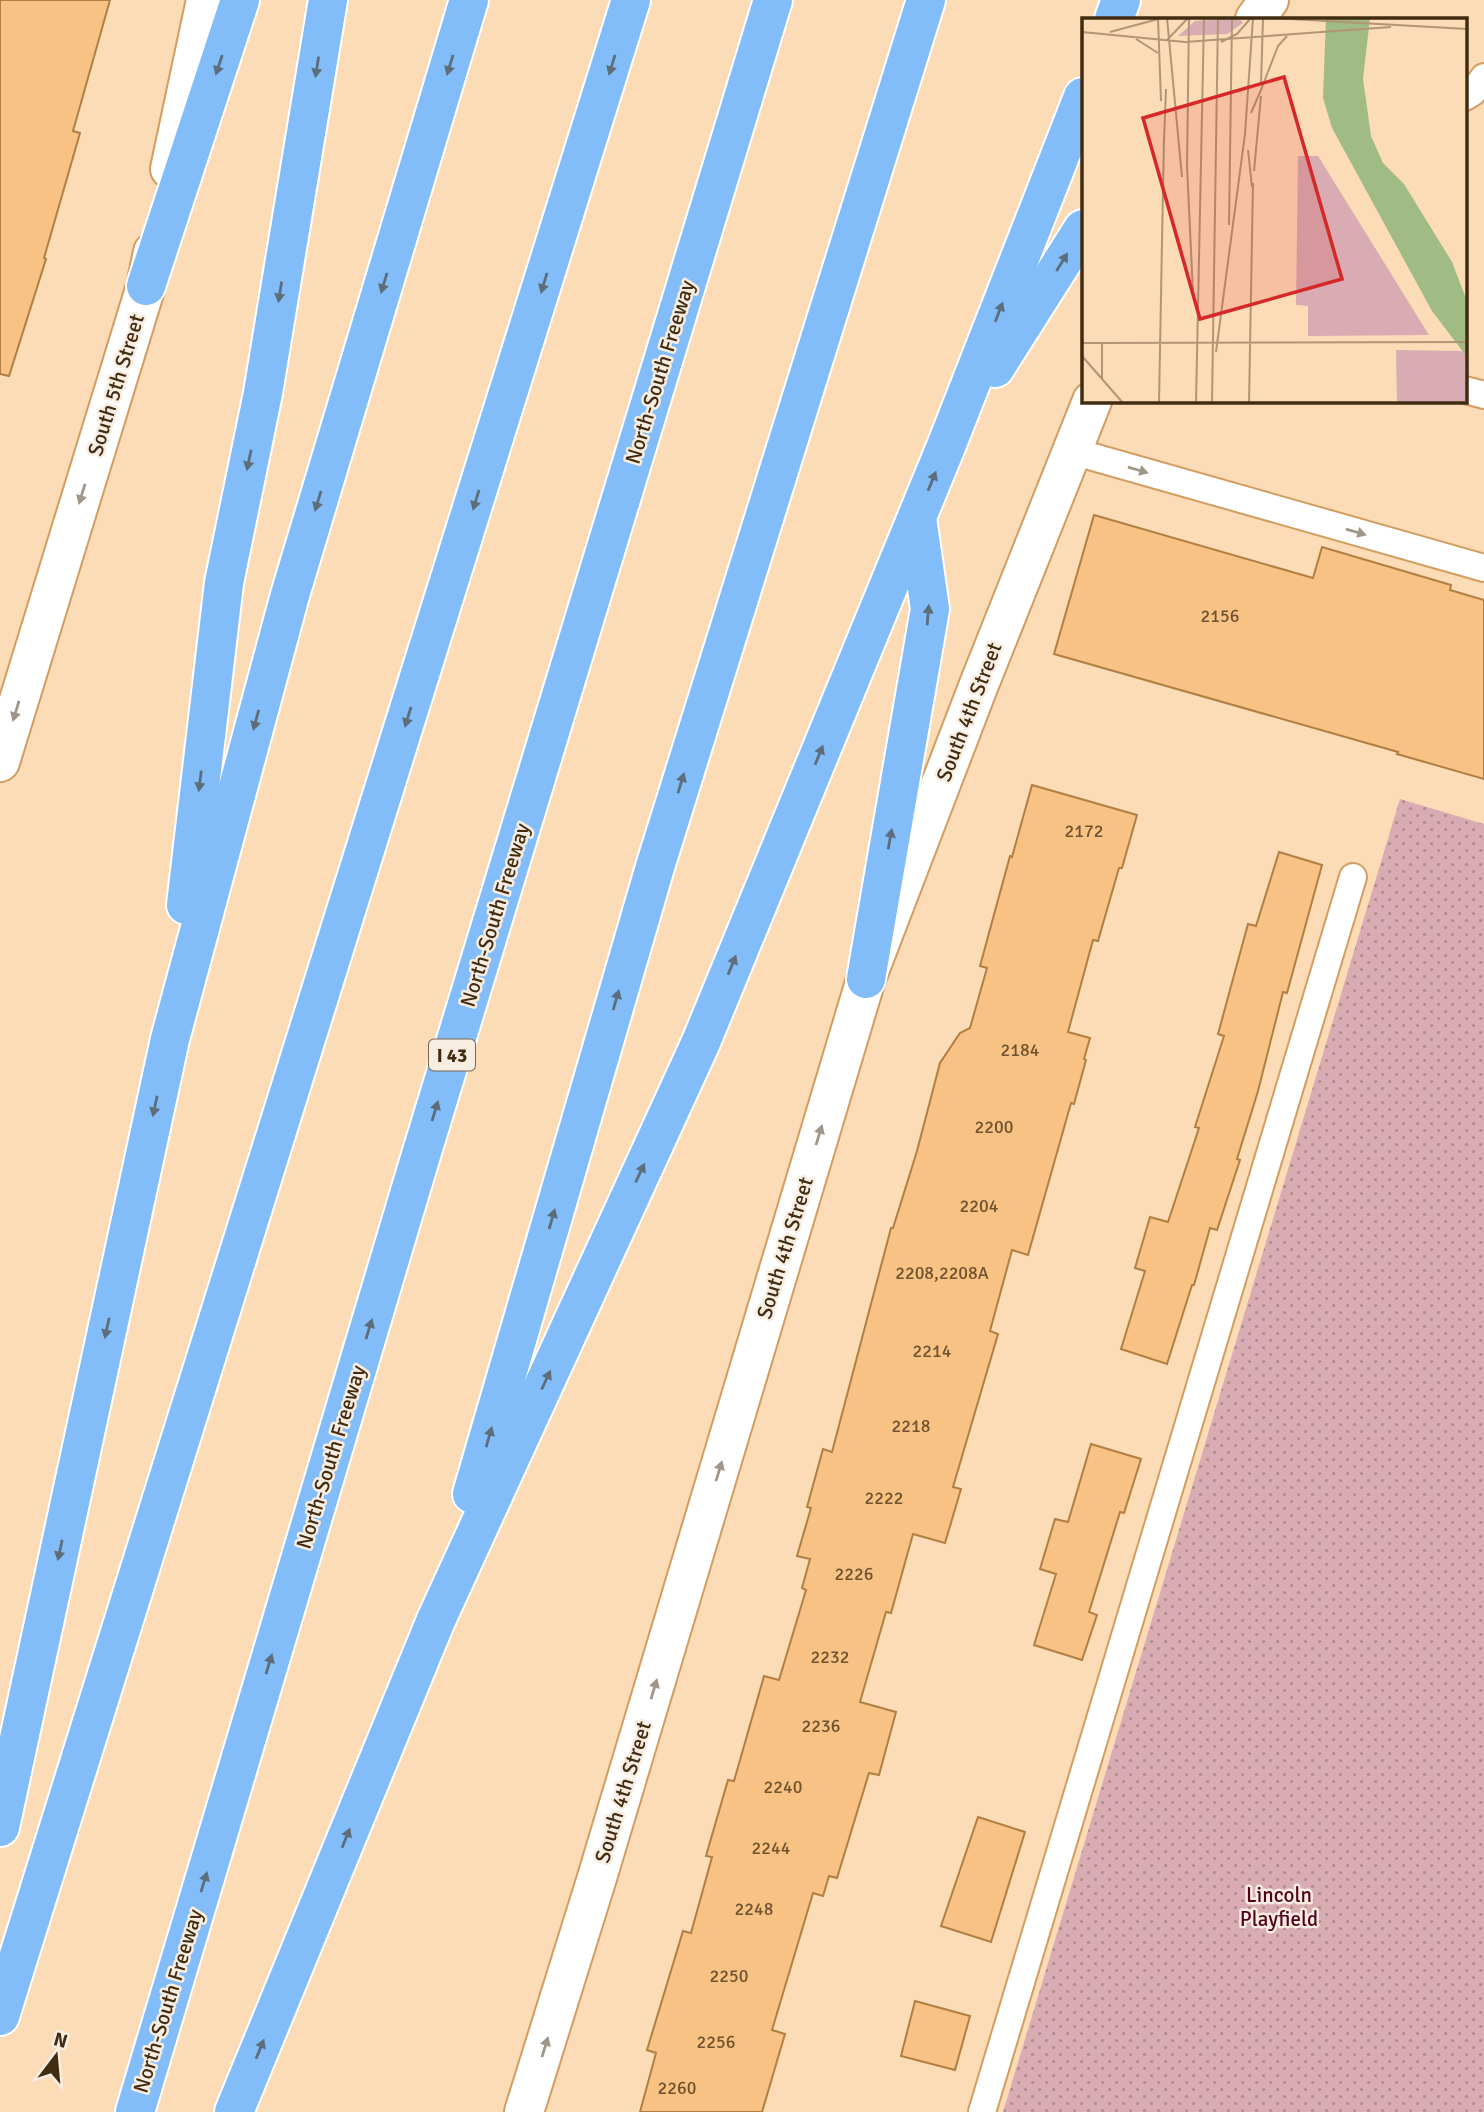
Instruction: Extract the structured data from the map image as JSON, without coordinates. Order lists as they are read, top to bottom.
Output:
{
  "streets": {
    "highway": ["North-South Freeway", "I 43"],
    "street": ["South 5th Street", "South 4th Street"]
  },
  "one_way": ["South 5th Street", "South 4th Street"],
  "parks": ["Lincoln Playfield"],
  "house_numbers": [
    "2156",
    "2172",
    "2184",
    "2200",
    "2204",
    "2208,2208A",
    "2214",
    "2218",
    "2222",
    "2226",
    "2232",
    "2236",
    "2240",
    "2244",
    "2248",
    "2250",
    "2256",
    "2260"
  ],
  "north": "top"
}
